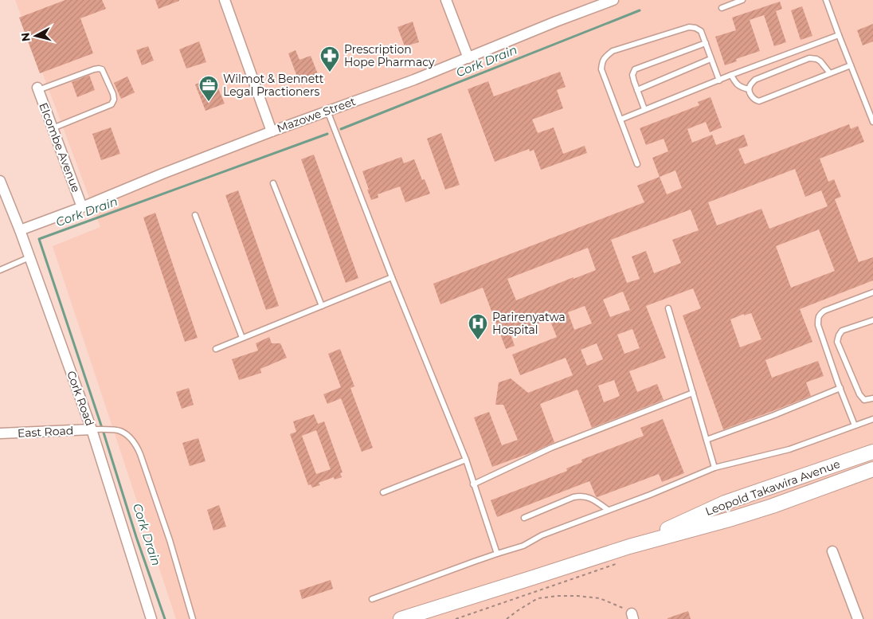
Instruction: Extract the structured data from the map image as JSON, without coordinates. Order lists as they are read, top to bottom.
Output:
{
  "streets": {
    "main road": ["Leopold Takawira Avenue"],
    "street": [
      "Mazowe Street",
      "Elcombe Avenue",
      "Cork Road",
      "East Road"
    ]
  },
  "crossings": [
    ["Mazowe Street", "Elcombe Avenue"],
    ["Mazowe Street", "Cork Road"],
    ["Cork Road", "East Road"]
  ],
  "water": ["Cork Drain"],
  "places": {
    "pharmacy": ["Prescription Hope Pharmacy"],
    "office": ["Wilmot & Bennett Legal Practioners"],
    "hospital": ["Parirenyatwa Hospital"]
  },
  "north": "left"
}
